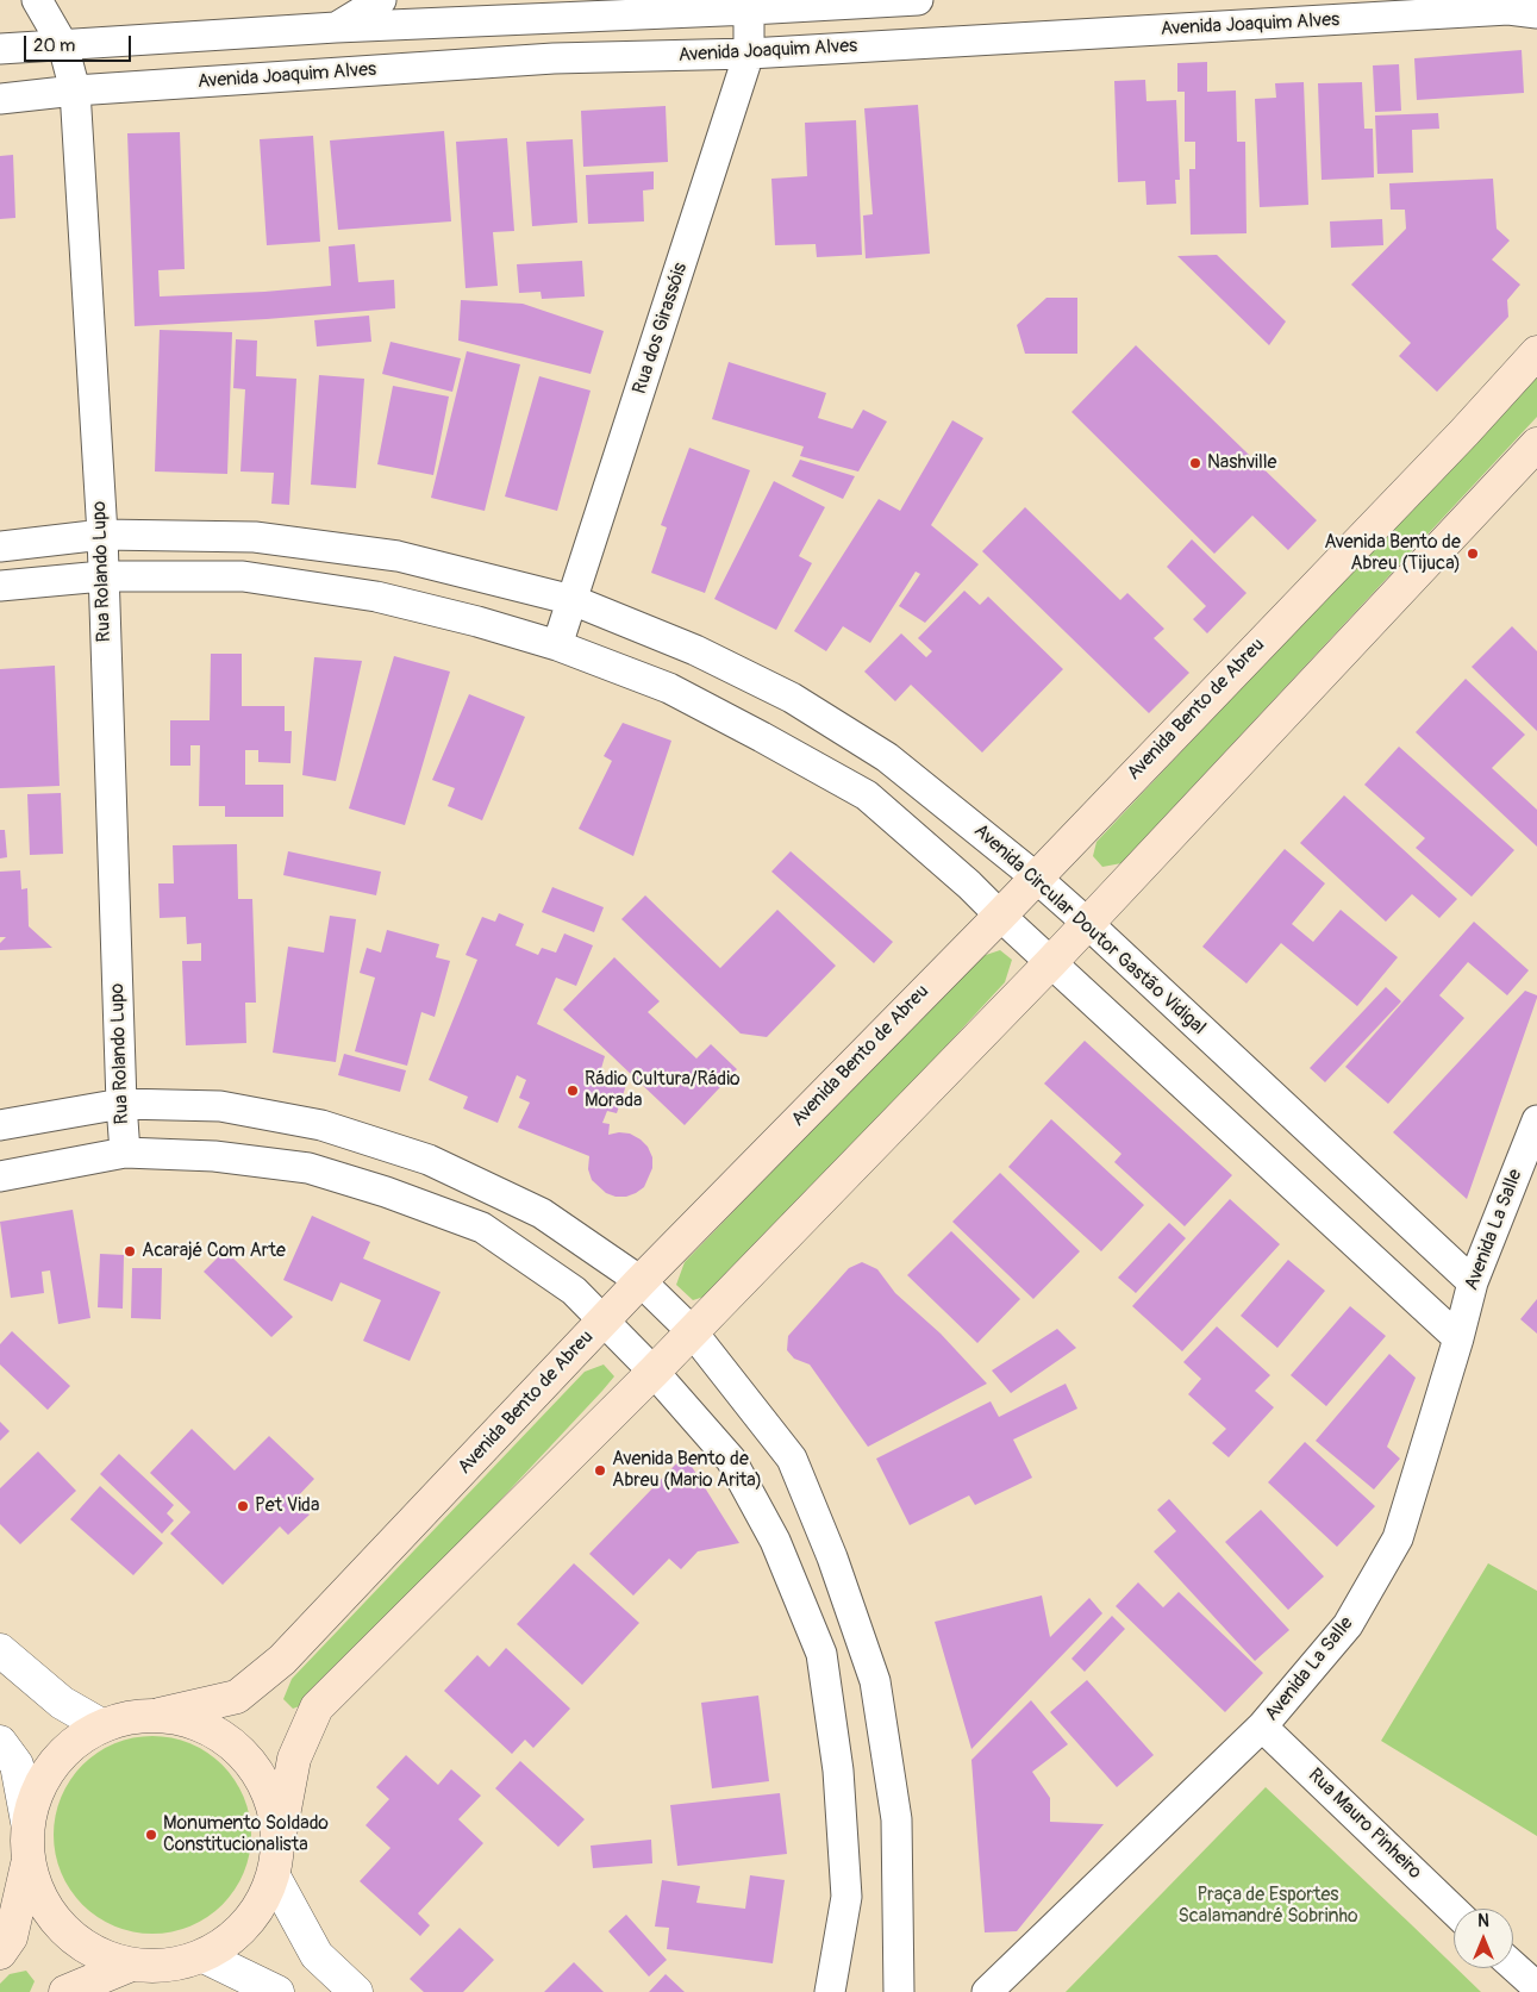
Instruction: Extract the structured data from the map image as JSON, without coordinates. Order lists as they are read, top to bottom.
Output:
{
  "streets": {
    "main road": ["Avenida Bento de Abreu"],
    "street": [
      "Avenida Joaquim Alves",
      "Rua dos Girassóis",
      "Rua Rolando Lupo",
      "Avenida Circular Doutor Gastão Vidigal",
      "Avenida La Salle",
      "Rua Mauro Pinheiro"
    ]
  },
  "crossings": [
    ["Avenida Joaquim Alves", "Rua dos Girassóis"],
    ["Avenida Joaquim Alves", "Rua Rolando Lupo"],
    ["Rua dos Girassóis", "Avenida Circular Doutor Gastão Vidigal"],
    ["Rua Rolando Lupo", "Avenida Circular Doutor Gastão Vidigal"],
    ["Avenida Bento de Abreu", "Avenida Circular Doutor Gastão Vidigal"],
    ["Avenida Circular Doutor Gastão Vidigal", "Avenida La Salle"],
    ["Avenida La Salle", "Rua Mauro Pinheiro"]
  ],
  "parks": ["Praça de Esportes Scalamandré Sobrinho"],
  "places": [
    "Nashville",
    "Avenida Bento de Abreu (Tijuca)",
    "Rádio Cultura/Rádio Morada",
    "Acarajé Com Arte",
    "Avenida Bento de Abreu (Mario Arita)",
    "Pet Vida",
    "Monumento Soldado Constitucionalista"
  ],
  "scale_bar": "20 m",
  "north": "top"
}
